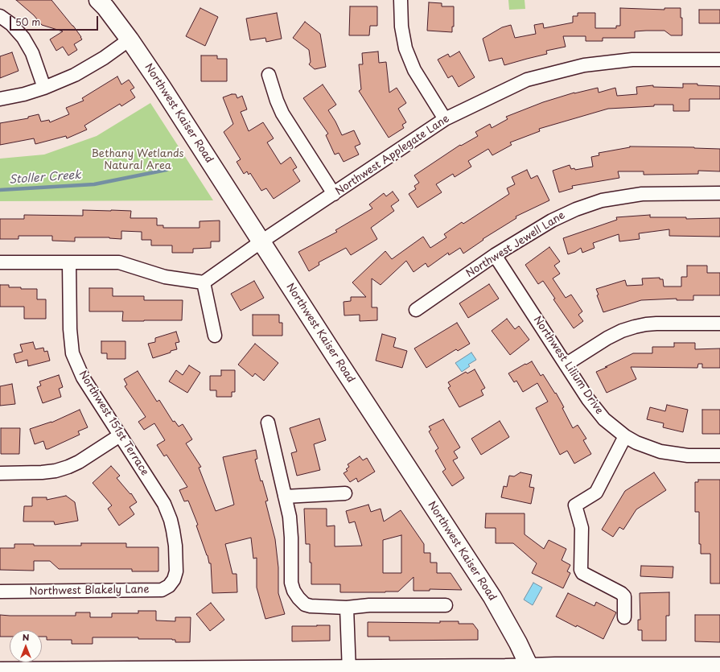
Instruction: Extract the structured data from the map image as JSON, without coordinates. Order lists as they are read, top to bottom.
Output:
{
  "streets": {
    "main road": ["Northwest Kaiser Road"],
    "street": [
      "Northwest Applegate Lane",
      "Northwest Jewell Lane",
      "Northwest Lilium Drive",
      "Northwest 151st Terrace",
      "Northwest Blakely Lane"
    ]
  },
  "crossings": [
    ["Northwest Kaiser Road", "Northwest Applegate Lane"],
    ["Northwest Jewell Lane", "Northwest Lilium Drive"],
    ["Northwest 151st Terrace", "Northwest Blakely Lane"]
  ],
  "water": ["Stoller Creek"],
  "parks": ["Bethany Wetlands Natural Area"],
  "scale_bar": "50 m",
  "north": "top"
}
